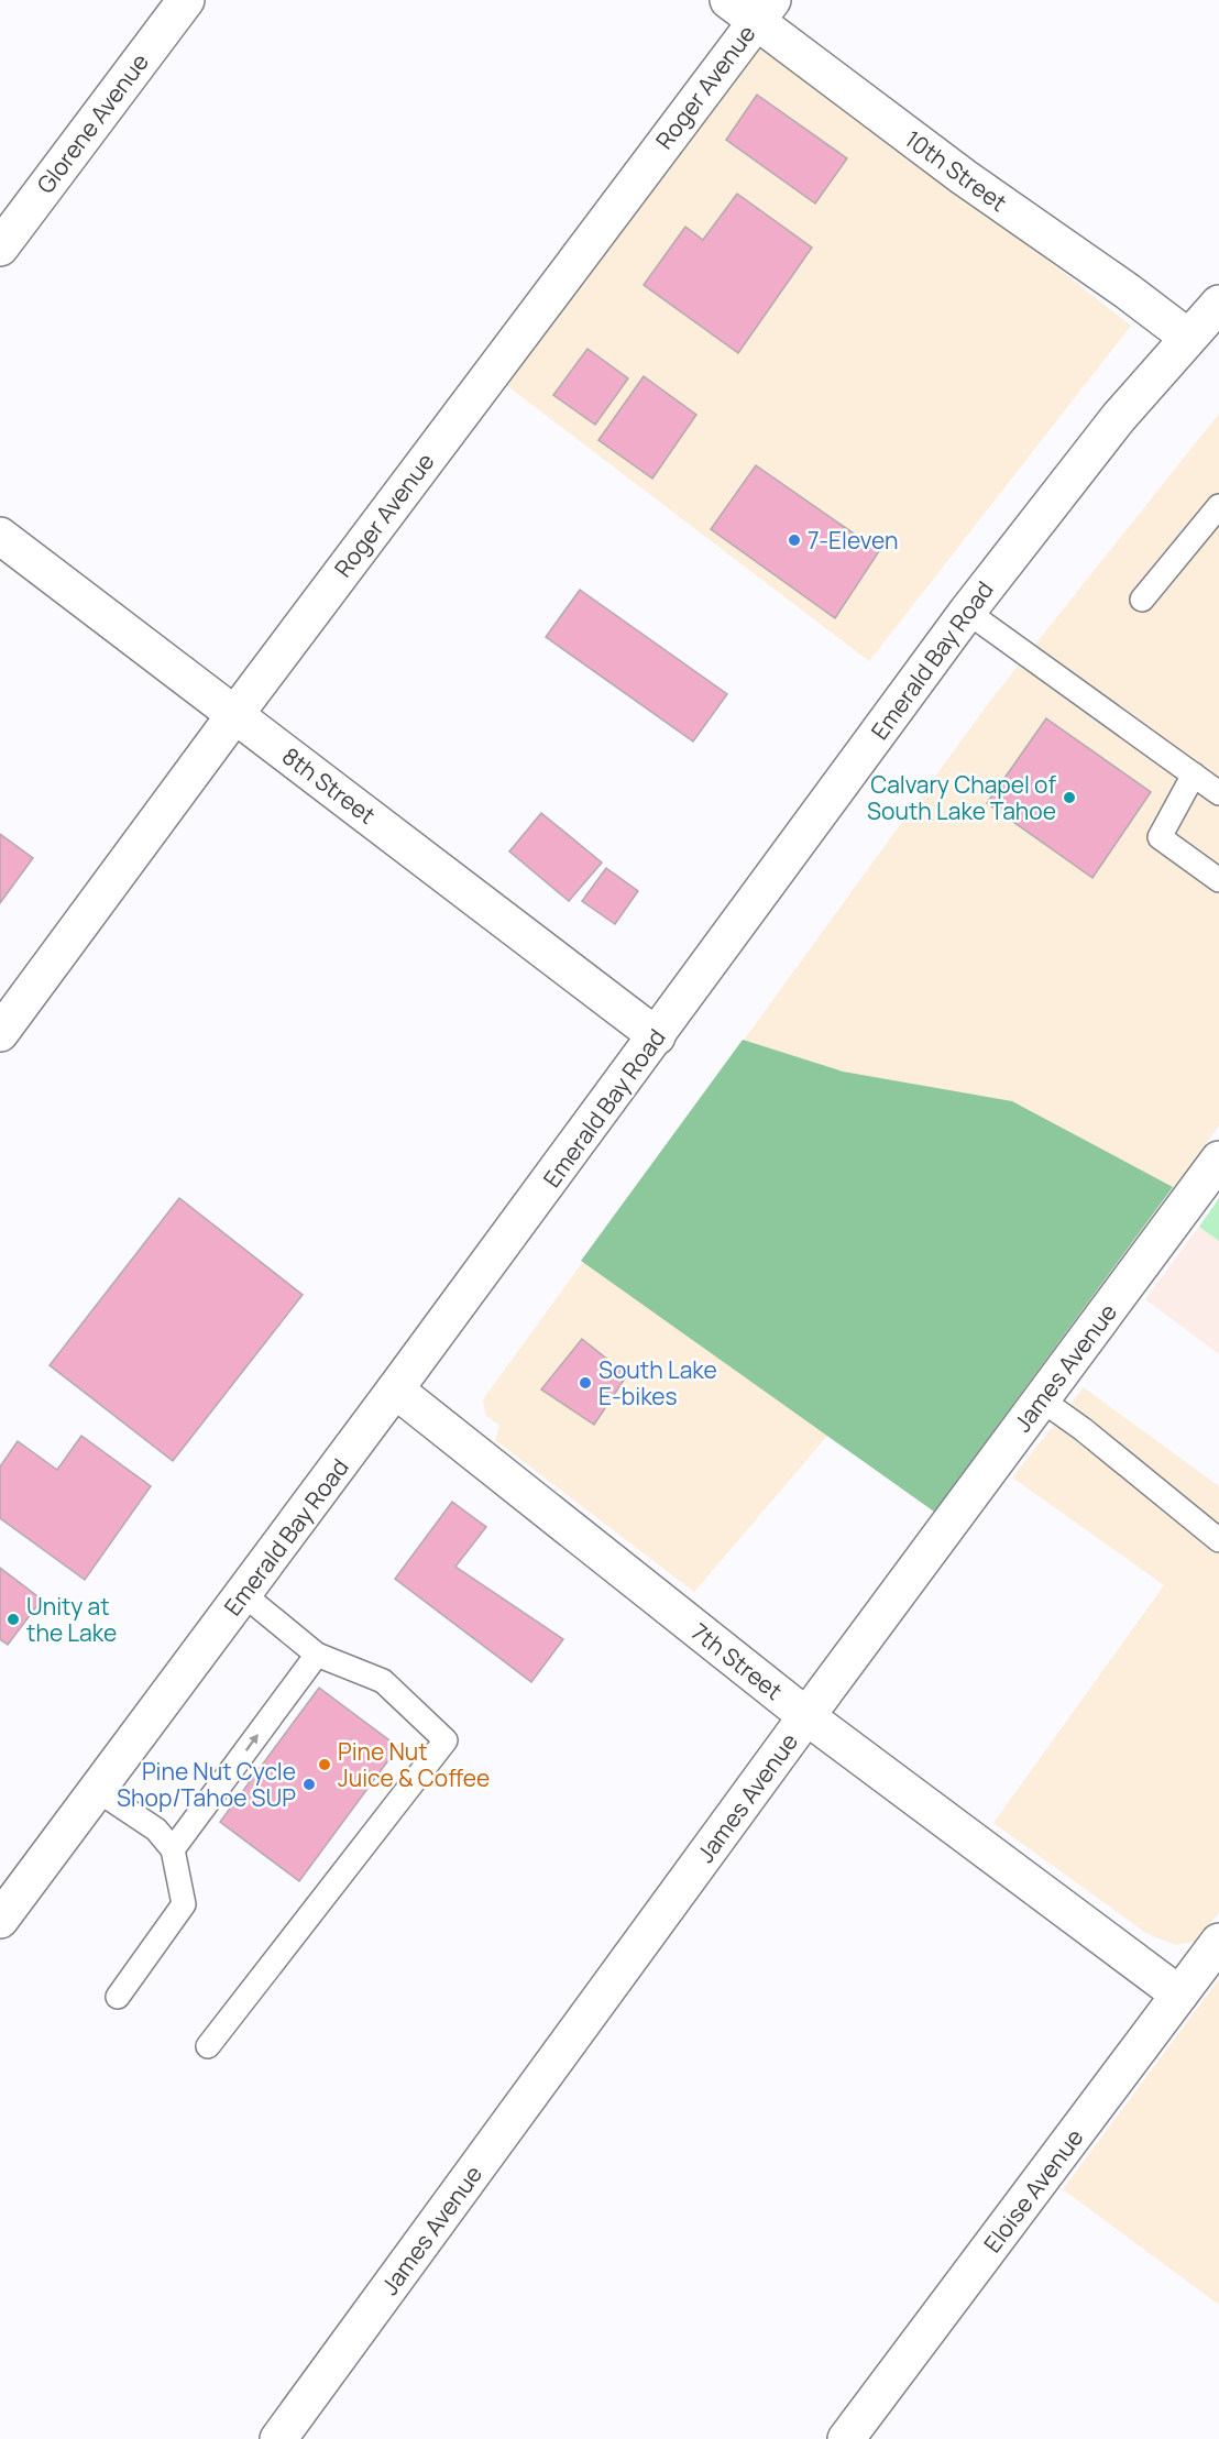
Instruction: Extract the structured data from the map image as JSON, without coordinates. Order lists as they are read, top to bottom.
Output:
{
  "streets": {
    "street": [
      "Roger Avenue",
      "Glorene Avenue",
      "10th Street",
      "Emerald Bay Road",
      "8th Street",
      "James Avenue",
      "7th Street",
      "Eloise Avenue"
    ]
  },
  "crossings": [
    ["Roger Avenue", "10th Street"],
    ["Roger Avenue", "8th Street"],
    ["10th Street", "Emerald Bay Road"],
    ["Emerald Bay Road", "8th Street"],
    ["Emerald Bay Road", "7th Street"],
    ["James Avenue", "7th Street"],
    ["7th Street", "Eloise Avenue"]
  ],
  "places": [
    "7-Eleven",
    "Calvary Chapel of South Lake Tahoe",
    "South Lake E-bikes",
    "Unity at the Lake",
    "Pine Nut Juice & Coffee",
    "Pine Nut Cycle Shop/Tahoe SUP"
  ]
}
